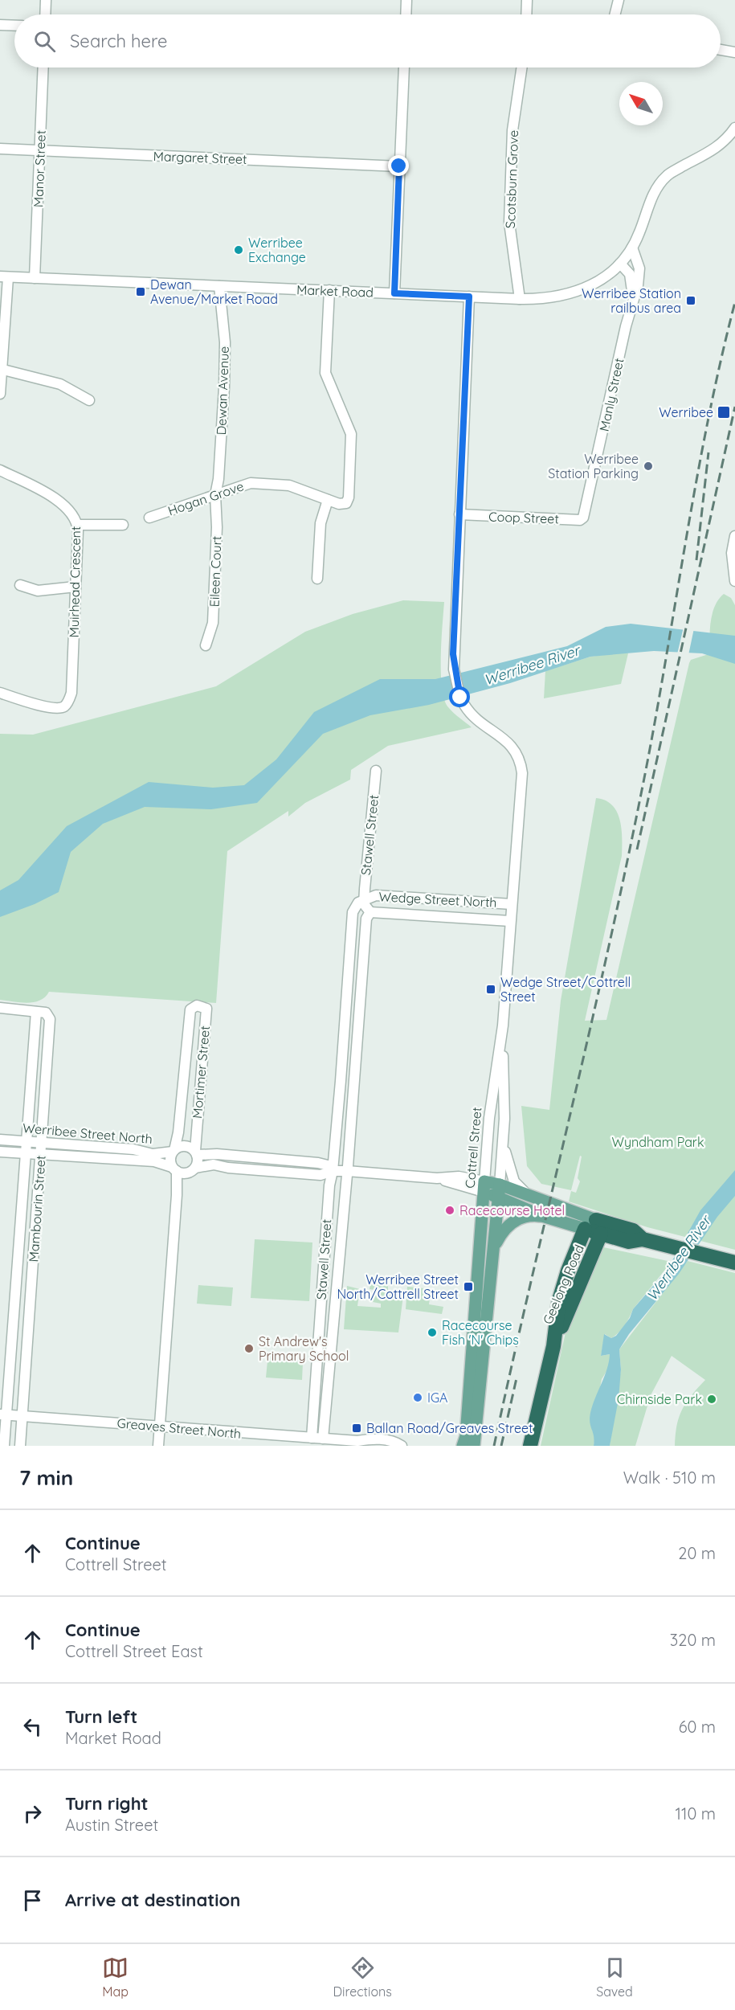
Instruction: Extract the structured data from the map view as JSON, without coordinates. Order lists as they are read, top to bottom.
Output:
{
  "streets": {
    "highway": ["Geelong Road"],
    "main road": ["Cottrell Street"],
    "street": [
      "Margaret Street",
      "Manor Street",
      "Scotsburn Grove",
      "Market Road",
      "Dewan Avenue",
      "Manly Street",
      "Hogan Grove",
      "Coop Street",
      "Eileen Court",
      "Muirhead Crescent",
      "Stawell Street",
      "Wedge Street North",
      "Mortimer Street",
      "Werribee Street North",
      "Mambourin Street",
      "Greaves Street North"
    ]
  },
  "crossings": [
    ["Margaret Street", "Manor Street"],
    ["Manor Street", "Market Road"],
    ["Scotsburn Grove", "Market Road"],
    ["Market Road", "Dewan Avenue"],
    ["Market Road", "Manly Street"],
    ["Market Road", "Hogan Grove"],
    ["Market Road", "Cottrell Street"],
    ["Dewan Avenue", "Hogan Grove"],
    ["Dewan Avenue", "Eileen Court"],
    ["Manly Street", "Coop Street"],
    ["Hogan Grove", "Eileen Court"],
    ["Coop Street", "Cottrell Street"],
    ["Stawell Street", "Wedge Street North"],
    ["Stawell Street", "Greaves Street North"],
    ["Wedge Street North", "Cottrell Street"],
    ["Mortimer Street", "Werribee Street North"],
    ["Werribee Street North", "Mambourin Street"],
    ["Mambourin Street", "Greaves Street North"]
  ],
  "water": ["Werribee River"],
  "parks": ["Wyndham Park"],
  "places": {
    "other": [
      "Werribee Exchange",
      "Werribee Station Parking",
      "Racecourse Hotel",
      "Racecourse Fish 'N' Chips",
      "St Andrew's Primary School",
      "IGA",
      "Chirnside Park"
    ],
    "transit": [
      "Dewan Avenue/Market Road",
      "Werribee Station railbus area",
      "Werribee",
      "Wedge Street/Cottrell Street",
      "Werribee Street North/Cottrell Street",
      "Ballan Road/Greaves Street"
    ]
  },
  "north": "top left",
  "page": {
    "search": "Search here",
    "heading": ["7 min", "Walk · 510 m"],
    "list": [
      ["Continue", "Cottrell Street", "20 m"],
      ["Continue", "Cottrell Street East", "320 m"],
      ["Turn left", "Market Road", "60 m"],
      ["Turn right", "Austin Street", "110 m"],
      "Arrive at destination"
    ],
    "nav": ["Map", "Directions", "Saved"]
  }
}
